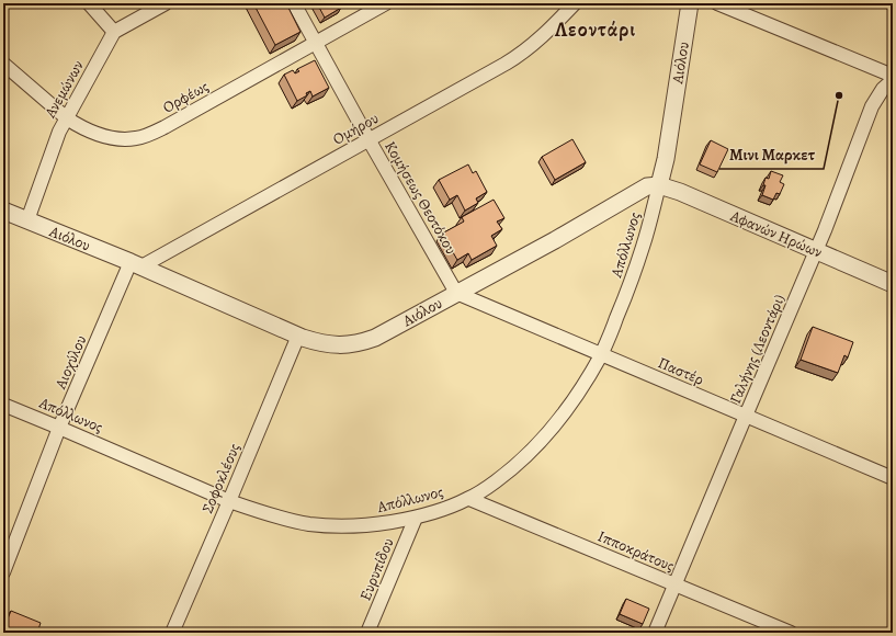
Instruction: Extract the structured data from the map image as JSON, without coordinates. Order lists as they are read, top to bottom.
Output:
{
  "streets": {
    "street": [
      "Αιόλου",
      "Ανεμώνων",
      "Ορφέως",
      "Ομήρου",
      "Κομήσεως Θεοτόκου",
      "Αφανών Ηρώων",
      "Απόλλωνος",
      "Γαλήνης (Λεοντάρι)",
      "Αιοχύλου",
      "Παστέρ",
      "Σοφοκλέους",
      "Ιπποκράτους",
      "Ευρυπίδου"
    ]
  },
  "crossings": [
    ["Αιόλου", "Ανεμώνων"],
    ["Αιόλου", "Ομήρου"],
    ["Αιόλου", "Κομήσεως Θεοτόκου"],
    ["Αιόλου", "Αφανών Ηρώων"],
    ["Αιόλου", "Απόλλωνος"],
    ["Αιόλου", "Αιοχύλου"],
    ["Αιόλου", "Παστέρ"],
    ["Αιόλου", "Σοφοκλέους"],
    ["Ανεμώνων", "Ορφέως"],
    ["Ορφέως", "Κομήσεως Θεοτόκου"],
    ["Ομήρου", "Κομήσεως Θεοτόκου"],
    ["Ομήρου", "Αιοχύλου"],
    ["Κομήσεως Θεοτόκου", "Παστέρ"],
    ["Αφανών Ηρώων", "Απόλλωνος"],
    ["Αφανών Ηρώων", "Γαλήνης (Λεοντάρι)"],
    ["Απόλλωνος", "Αιοχύλου"],
    ["Απόλλωνος", "Παστέρ"],
    ["Απόλλωνος", "Σοφοκλέους"],
    ["Απόλλωνος", "Ιπποκράτους"],
    ["Απόλλωνος", "Ευρυπίδου"],
    ["Γαλήνης (Λεοντάρι)", "Παστέρ"],
    ["Γαλήνης (Λεοντάρι)", "Ιπποκράτους"]
  ],
  "districts": ["Λεοντάρι"],
  "places": ["Μινι Μαρκετ"]
}
